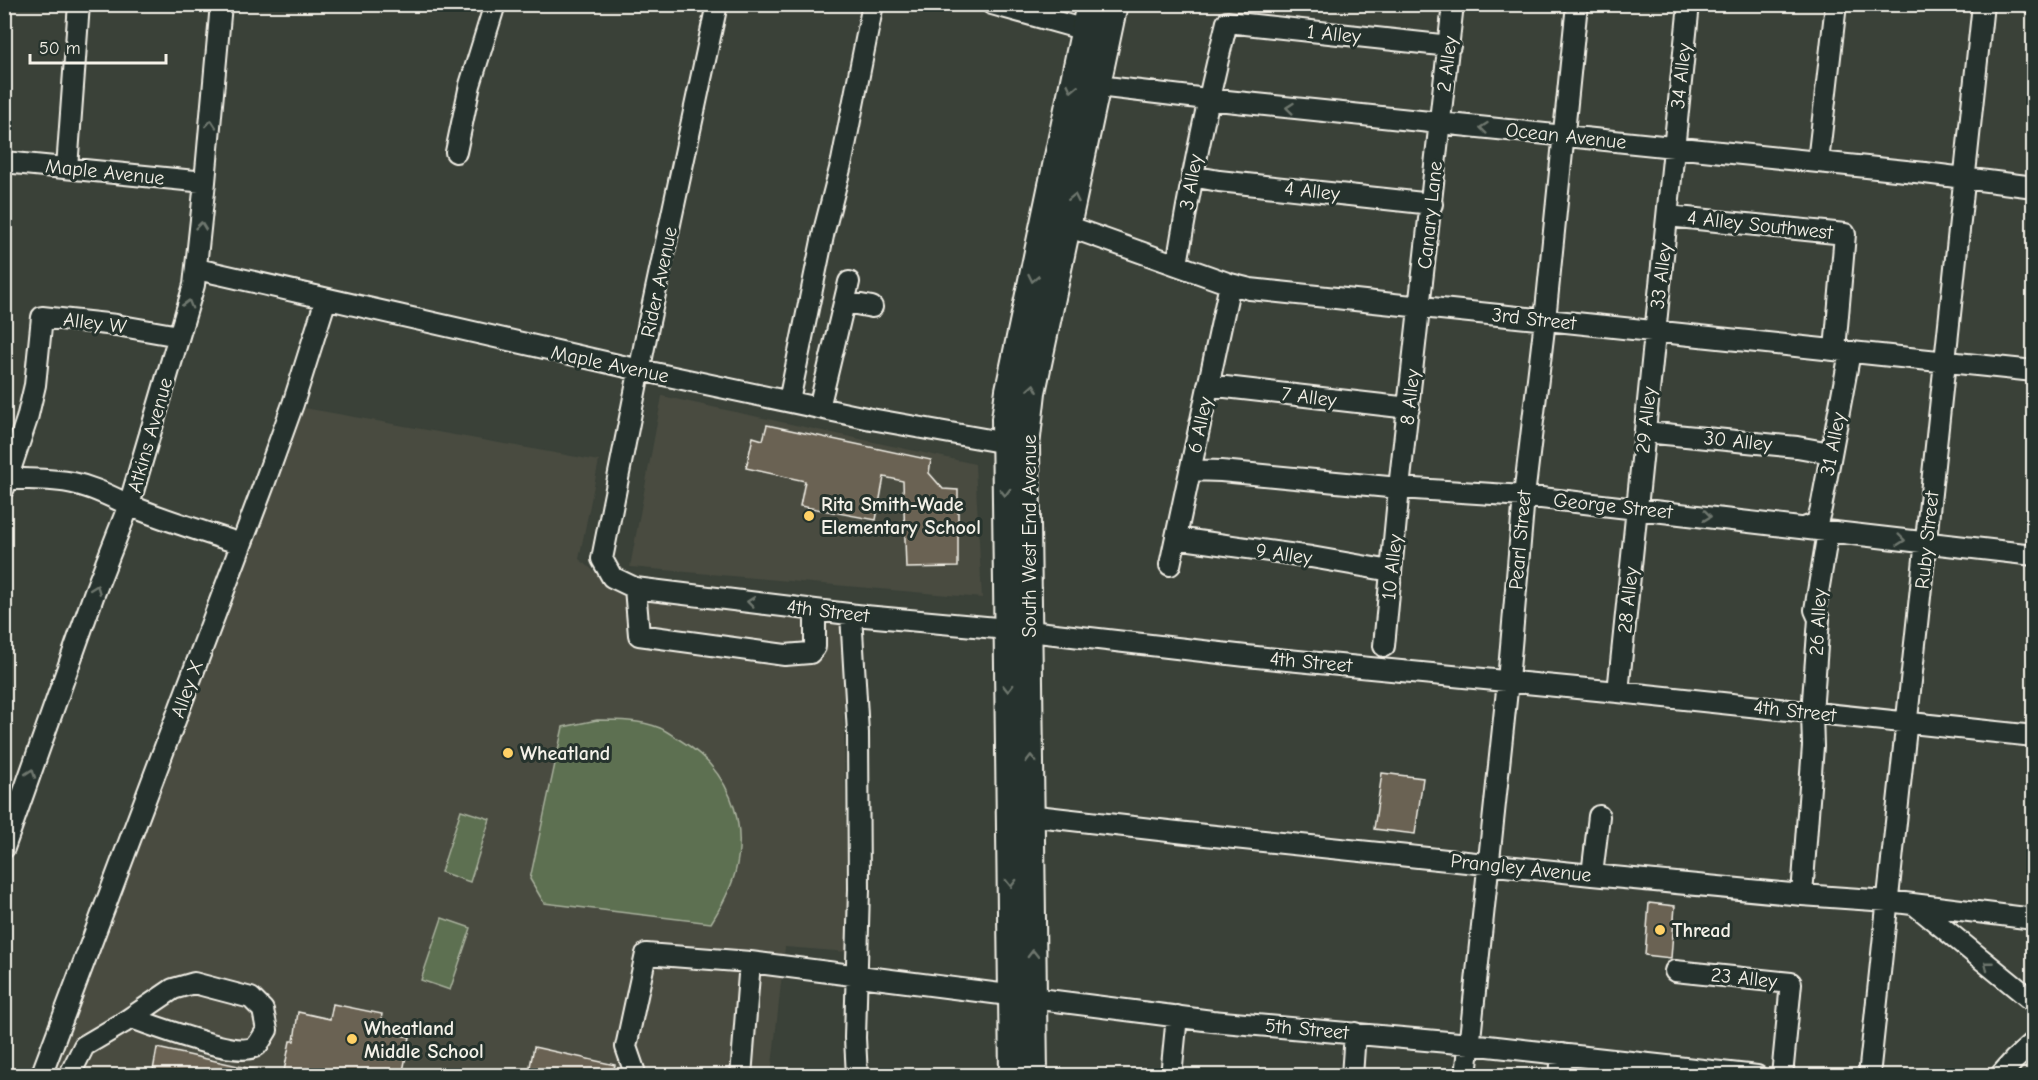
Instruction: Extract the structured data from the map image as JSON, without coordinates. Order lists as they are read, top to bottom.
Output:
{
  "streets": {
    "main road": ["South West End Avenue"],
    "street": [
      "1 Alley",
      "2 Alley",
      "34 Alley",
      "Ocean Avenue",
      "Maple Avenue",
      "3 Alley",
      "4 Alley",
      "Canary Lane",
      "4 Alley Southwest",
      "33 Alley",
      "Rider Avenue",
      "3rd Street",
      "Alley W",
      "7 Alley",
      "8 Alley",
      "29 Alley",
      "6 Alley",
      "Atkins Avenue",
      "30 Alley",
      "31 Alley",
      "George Street",
      "Pearl Street",
      "Ruby Street",
      "9 Alley",
      "10 Alley",
      "28 Alley",
      "4th Street",
      "26 Alley",
      "Alley X",
      "Prangley Avenue",
      "23 Alley",
      "5th Street"
    ]
  },
  "crossings": [
    ["1 Alley", "2 Alley"],
    ["1 Alley", "Ocean Avenue"],
    ["1 Alley", "3 Alley"],
    ["2 Alley", "Ocean Avenue"],
    ["2 Alley", "Canary Lane"],
    ["34 Alley", "Ocean Avenue"],
    ["34 Alley", "33 Alley"],
    ["Ocean Avenue", "3 Alley"],
    ["Ocean Avenue", "Canary Lane"],
    ["Ocean Avenue", "33 Alley"],
    ["Ocean Avenue", "South West End Avenue"],
    ["Ocean Avenue", "Pearl Street"],
    ["Ocean Avenue", "Ruby Street"],
    ["Maple Avenue", "Rider Avenue"],
    ["Maple Avenue", "Atkins Avenue"],
    ["Maple Avenue", "South West End Avenue"],
    ["Maple Avenue", "Alley X"],
    ["3 Alley", "4 Alley"],
    ["3 Alley", "3rd Street"],
    ["4 Alley", "Canary Lane"],
    ["Canary Lane", "3rd Street"],
    ["Canary Lane", "8 Alley"],
    ["4 Alley Southwest", "33 Alley"],
    ["4 Alley Southwest", "3rd Street"],
    ["4 Alley Southwest", "31 Alley"],
    ["33 Alley", "3rd Street"],
    ["33 Alley", "29 Alley"],
    ["Rider Avenue", "4th Street"],
    ["3rd Street", "8 Alley"],
    ["3rd Street", "29 Alley"],
    ["3rd Street", "6 Alley"],
    ["3rd Street", "31 Alley"],
    ["3rd Street", "South West End Avenue"],
    ["3rd Street", "Pearl Street"],
    ["3rd Street", "Ruby Street"],
    ["Alley W", "Atkins Avenue"],
    ["7 Alley", "8 Alley"],
    ["7 Alley", "6 Alley"],
    ["8 Alley", "George Street"],
    ["8 Alley", "10 Alley"],
    ["29 Alley", "30 Alley"],
    ["29 Alley", "George Street"],
    ["29 Alley", "28 Alley"],
    ["6 Alley", "George Street"],
    ["6 Alley", "9 Alley"],
    ["30 Alley", "31 Alley"],
    ["31 Alley", "George Street"],
    ["George Street", "Pearl Street"],
    ["George Street", "Ruby Street"],
    ["George Street", "10 Alley"],
    ["George Street", "28 Alley"],
    ["George Street", "26 Alley"],
    ["South West End Avenue", "4th Street"],
    ["South West End Avenue", "Prangley Avenue"],
    ["South West End Avenue", "5th Street"],
    ["Pearl Street", "4th Street"],
    ["Pearl Street", "Prangley Avenue"],
    ["Pearl Street", "5th Street"],
    ["Ruby Street", "4th Street"],
    ["Ruby Street", "Prangley Avenue"],
    ["9 Alley", "10 Alley"],
    ["28 Alley", "4th Street"],
    ["4th Street", "26 Alley"],
    ["26 Alley", "Prangley Avenue"]
  ],
  "one_way": ["Ocean Avenue", "Atkins Avenue"],
  "places": [
    "Rita Smith-Wade Elementary School",
    "Wheatland",
    "Thread",
    "Wheatland Middle School"
  ],
  "scale_bar": "50 m"
}
